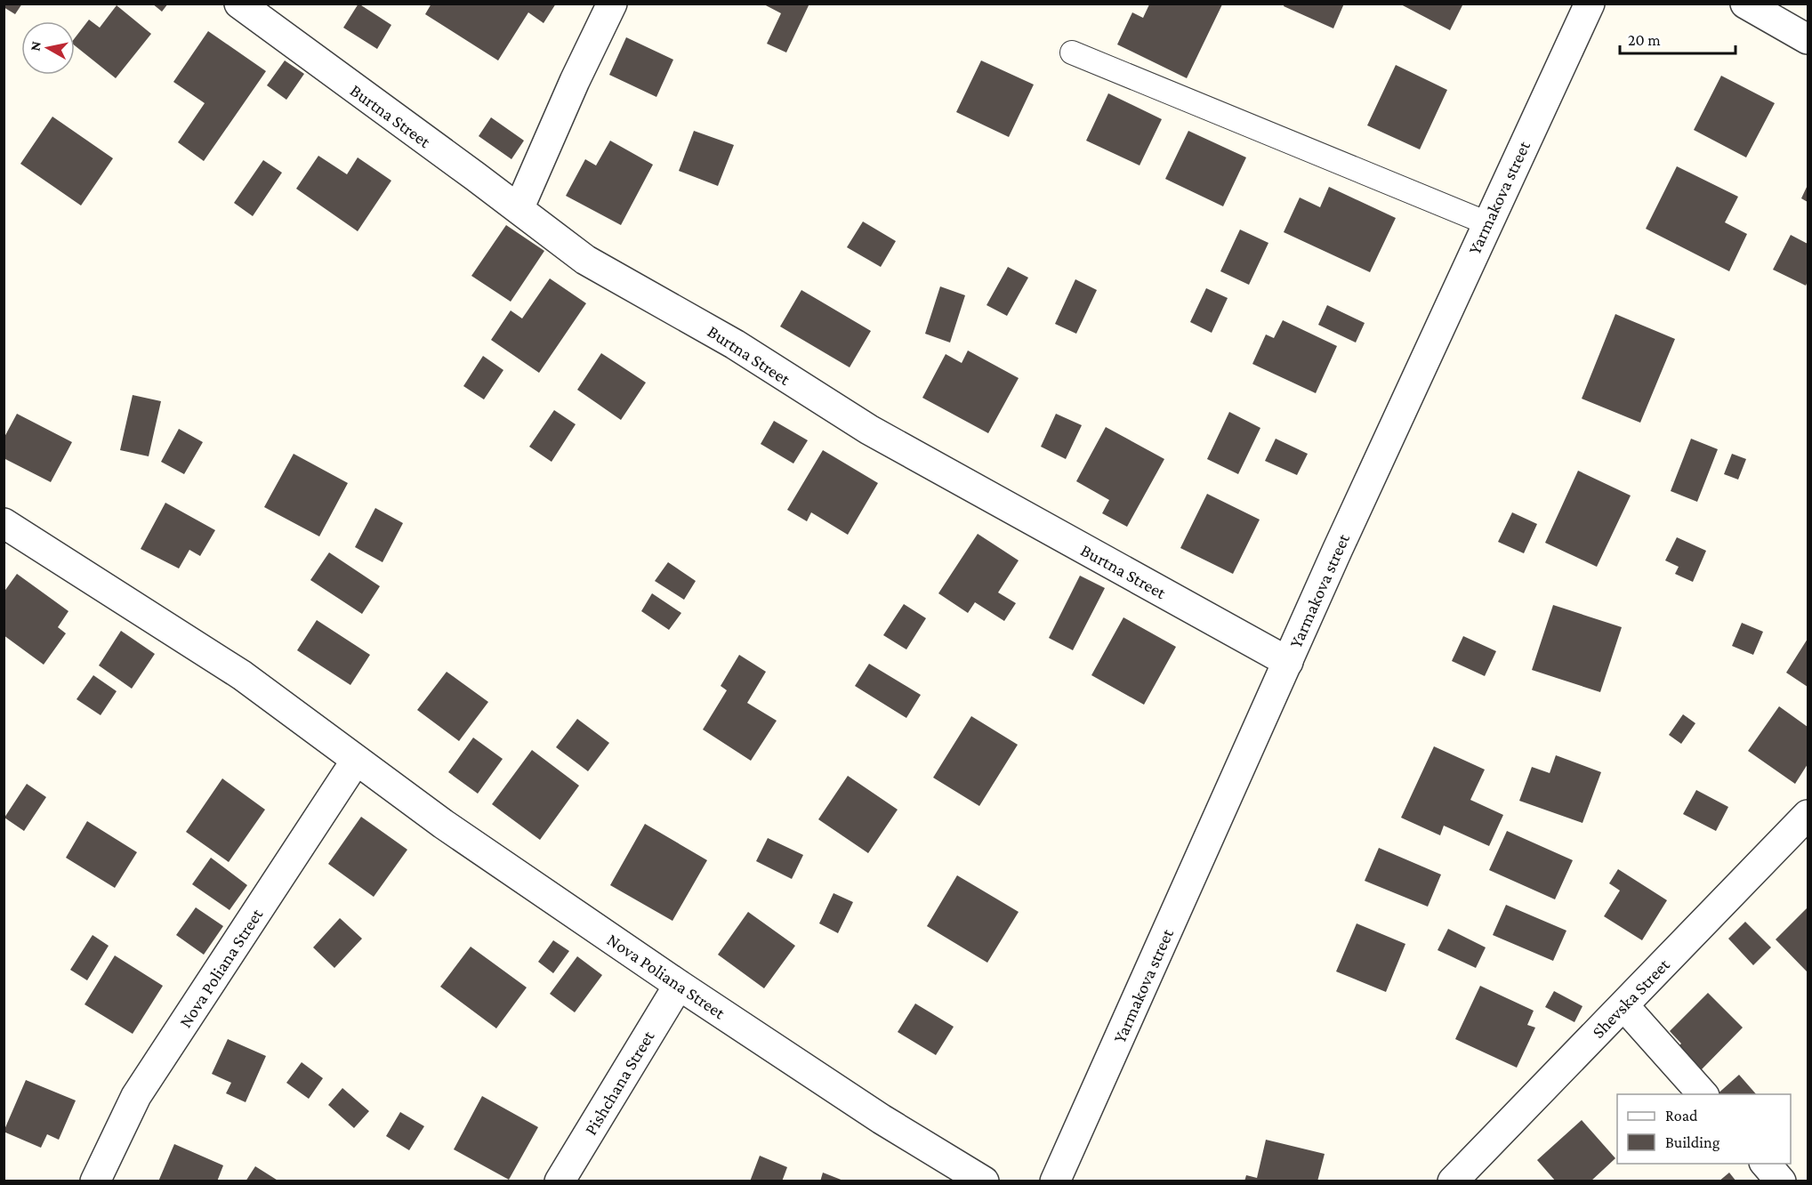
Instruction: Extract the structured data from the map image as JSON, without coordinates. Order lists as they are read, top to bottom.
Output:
{
  "streets": {
    "street": [
      "Burtna Street",
      "Yarmakova street",
      "Nova Poliana Street",
      "Shevska Street",
      "Pishchana Street"
    ]
  },
  "crossings": [
    ["Burtna Street", "Yarmakova street"],
    ["Nova Poliana Street", "Pishchana Street"]
  ],
  "legend": ["Road", "Building"],
  "scale_bar": "20 m",
  "north": "left"
}
